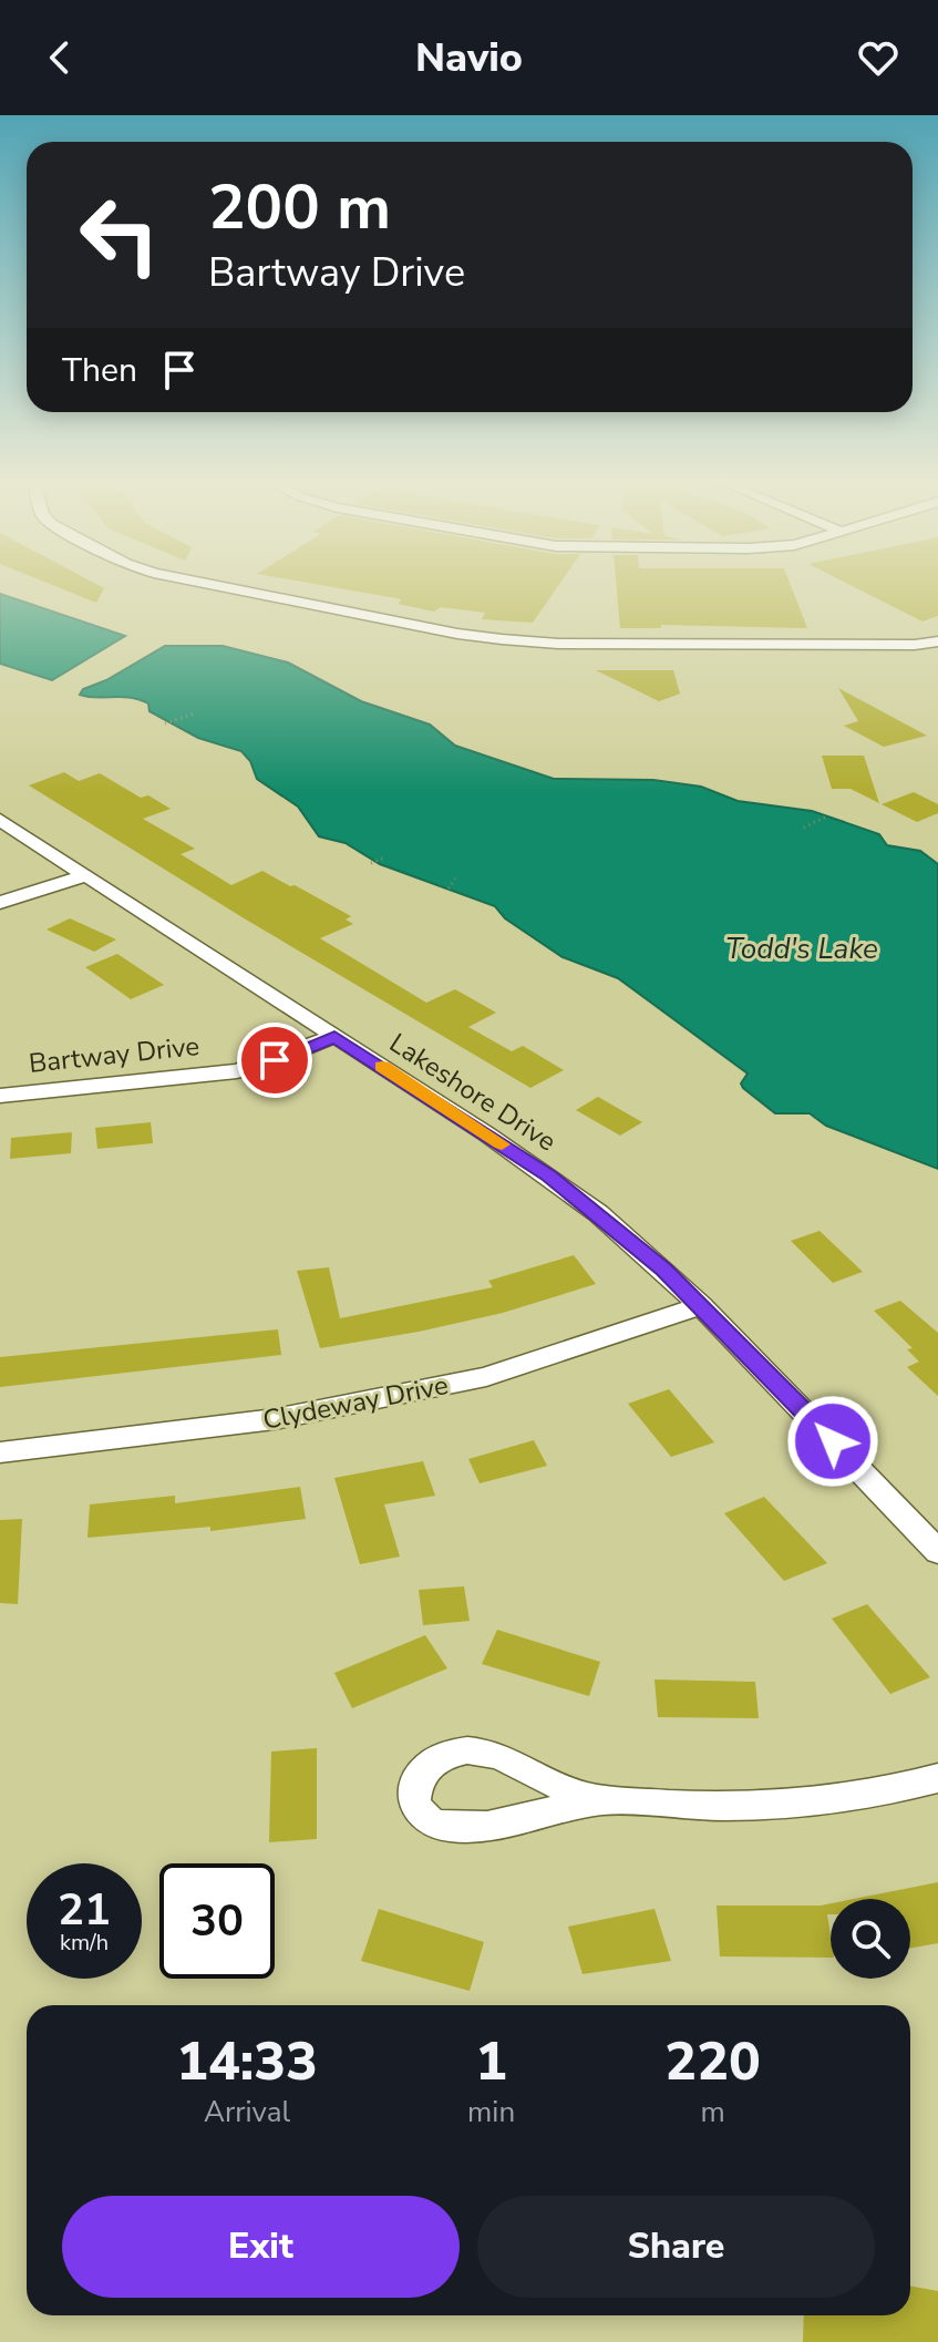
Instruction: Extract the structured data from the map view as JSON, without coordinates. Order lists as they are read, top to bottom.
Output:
{
  "streets": {
    "street": ["Bartway Drive", "Lakeshore Drive", "Clydeway Drive"]
  },
  "crossings": [
    ["Bartway Drive", "Lakeshore Drive"],
    ["Lakeshore Drive", "Clydeway Drive"]
  ],
  "water": ["Todd's Lake"],
  "page": {
    "header": "Navio",
    "turn": ["200 m", "Bartway Drive"],
    "then": "Then",
    "speed": "21 km/h",
    "limit": "30",
    "eta": [
      "14:33",
      "Arrival",
      "1",
      "min",
      "220",
      "m"
    ],
    "buttons": ["Exit", "Share"]
  }
}
